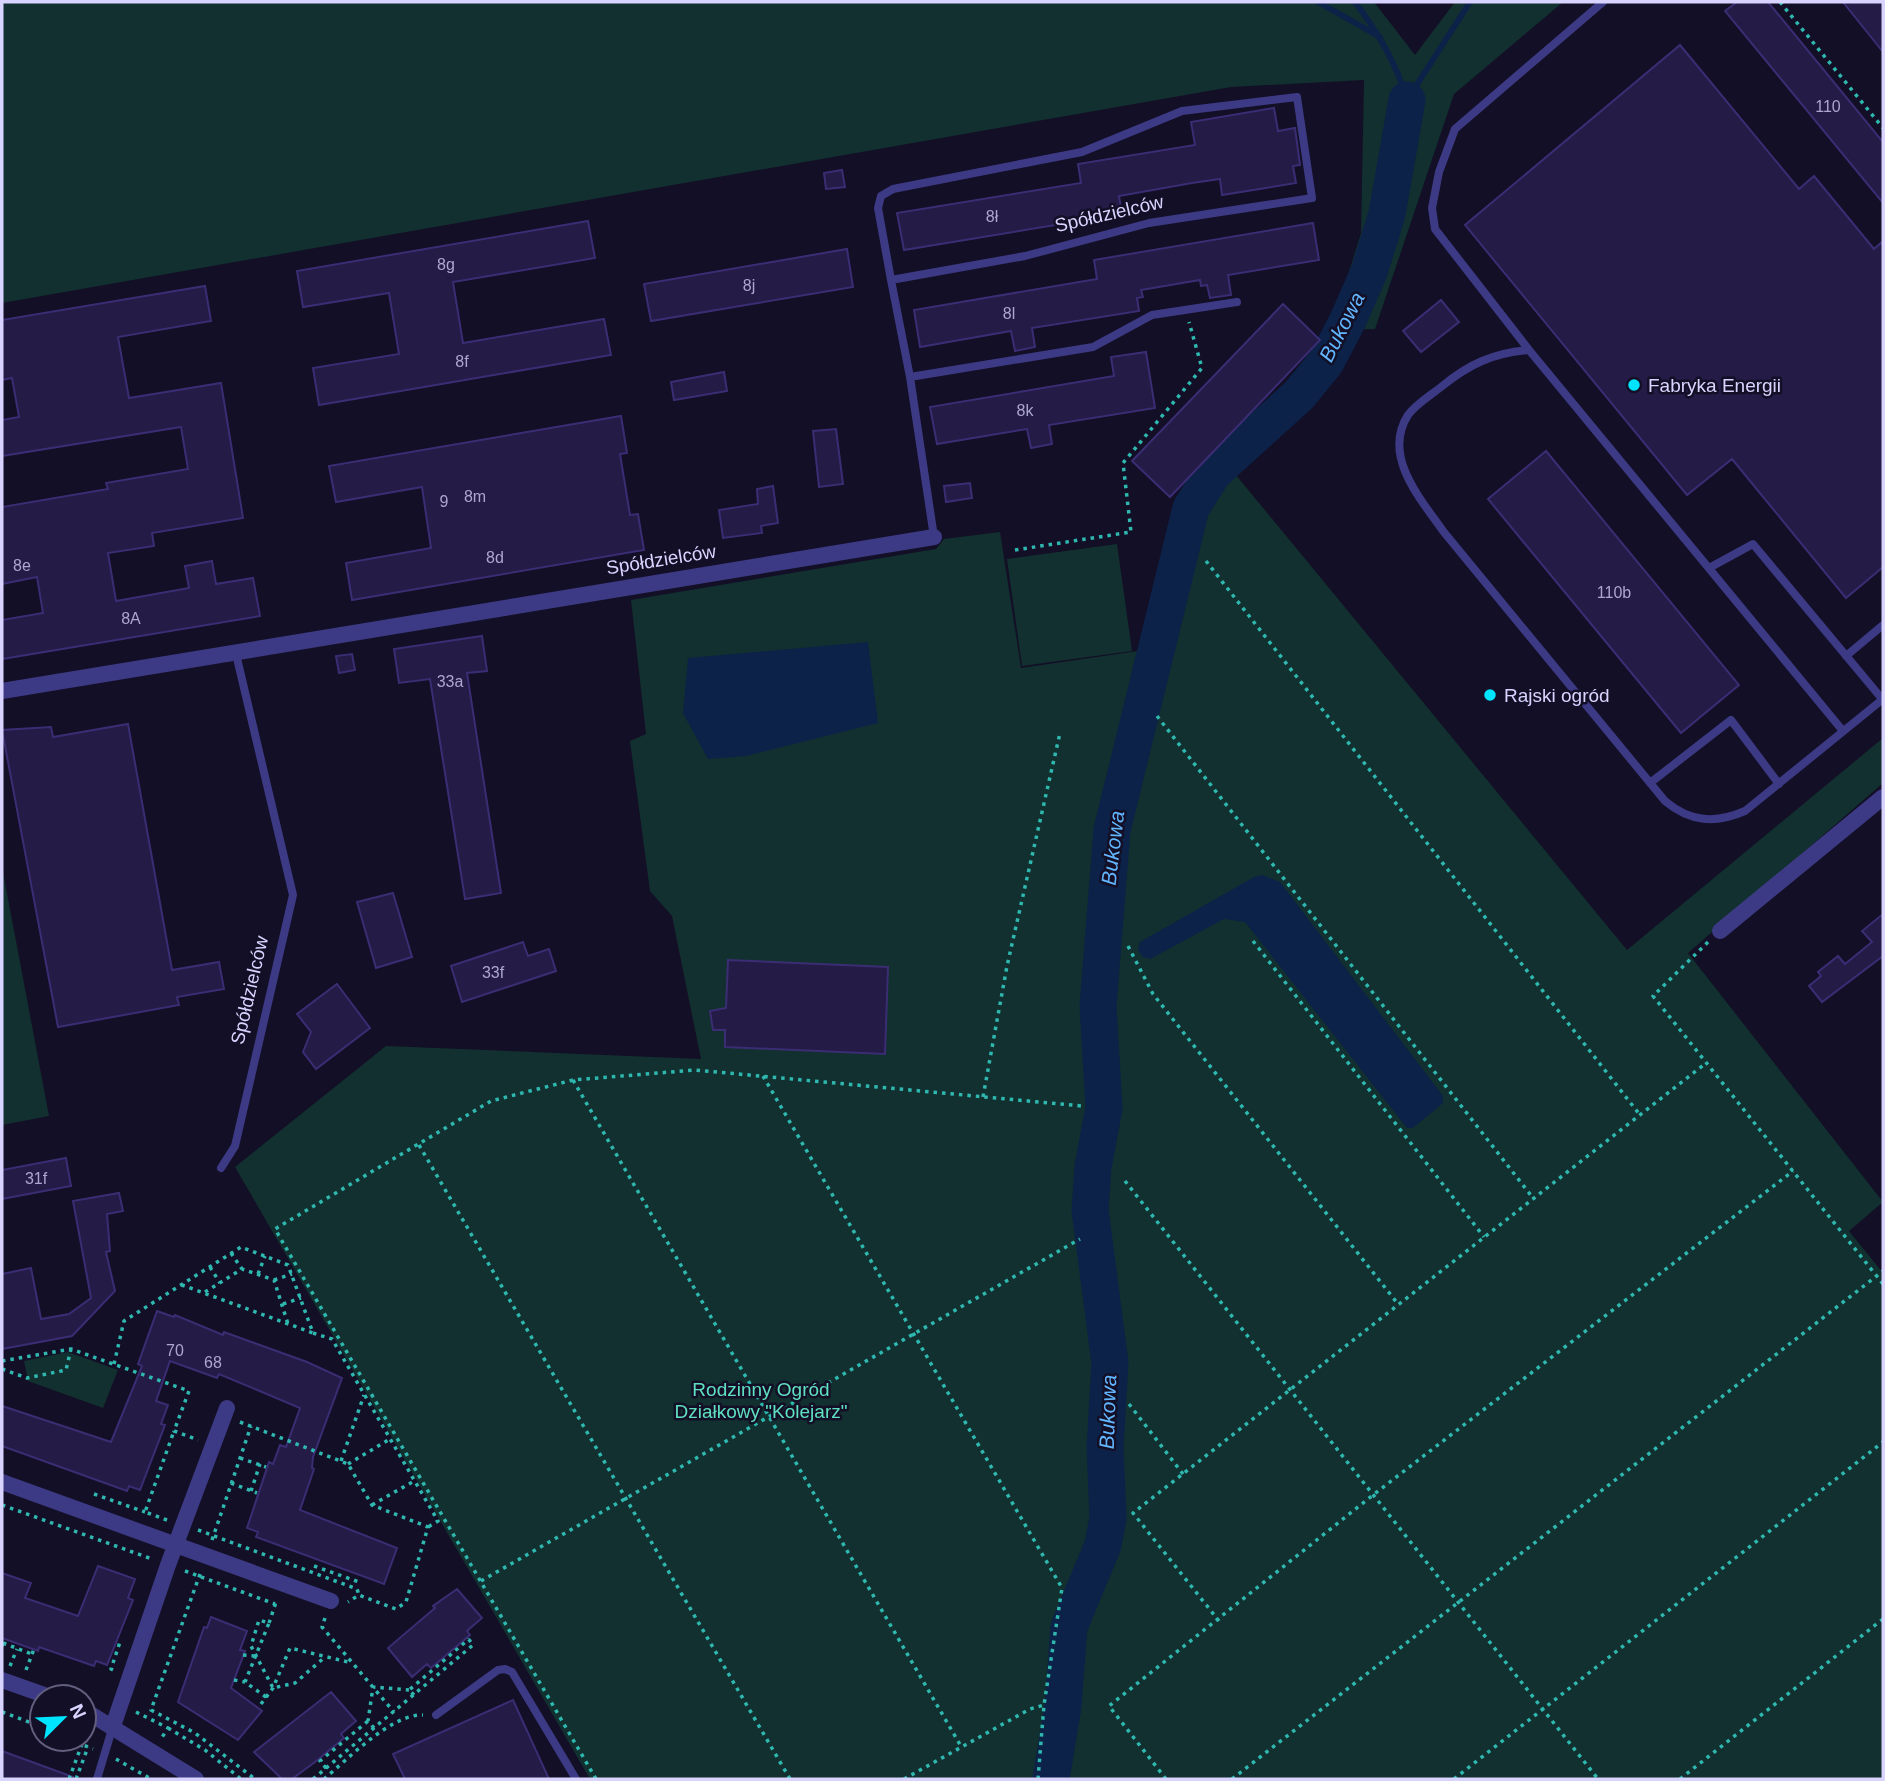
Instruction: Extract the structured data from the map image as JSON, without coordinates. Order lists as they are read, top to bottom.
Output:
{
  "streets": {
    "street": ["Spółdzielców"]
  },
  "water": ["Bukowa"],
  "parks": ["Rodzinny Ogród Działkowy \"Kolejarz\""],
  "places": ["Fabryka Energii", "Rajski ogród"],
  "house_numbers": [
    "110",
    "8ł",
    "8g",
    "8j",
    "8l",
    "8f",
    "8k",
    "8m",
    "9",
    "8d",
    "8e",
    "110b",
    "8A",
    "33a",
    "33f",
    "31f",
    "70",
    "68"
  ],
  "north": "top right"
}
